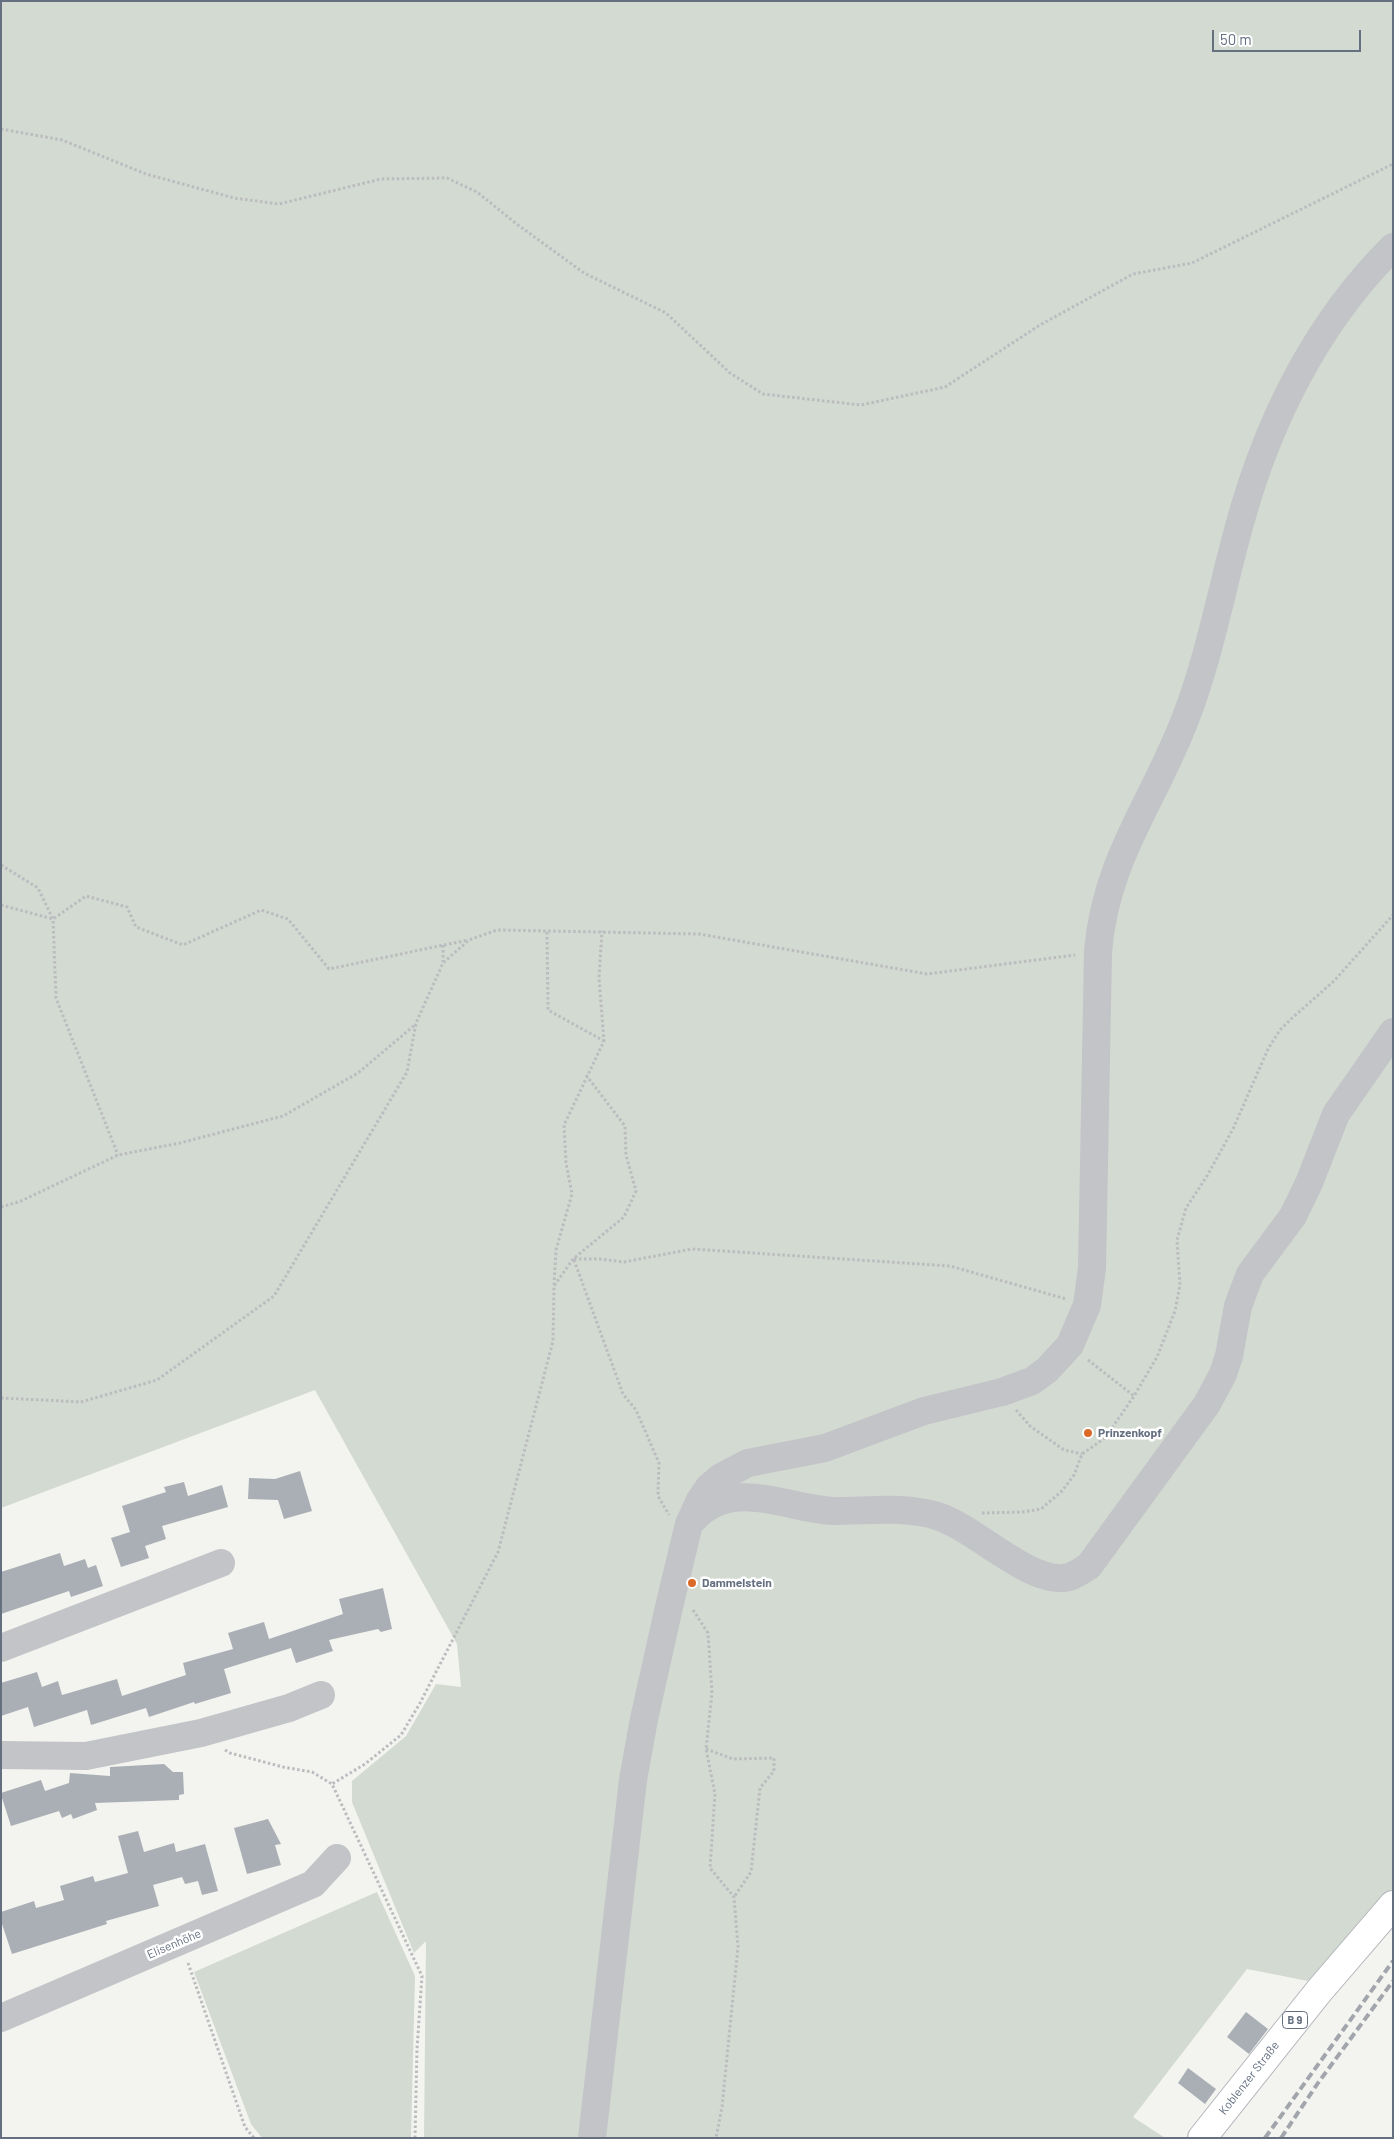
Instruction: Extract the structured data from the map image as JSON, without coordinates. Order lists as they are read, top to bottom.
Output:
{
  "streets": {
    "main road": ["B 9", "Koblenzer Straße"],
    "street": ["Elisenhöhe"]
  },
  "places": ["Prinzenkopf", "Dammelstein"],
  "scale_bar": "50 m"
}
